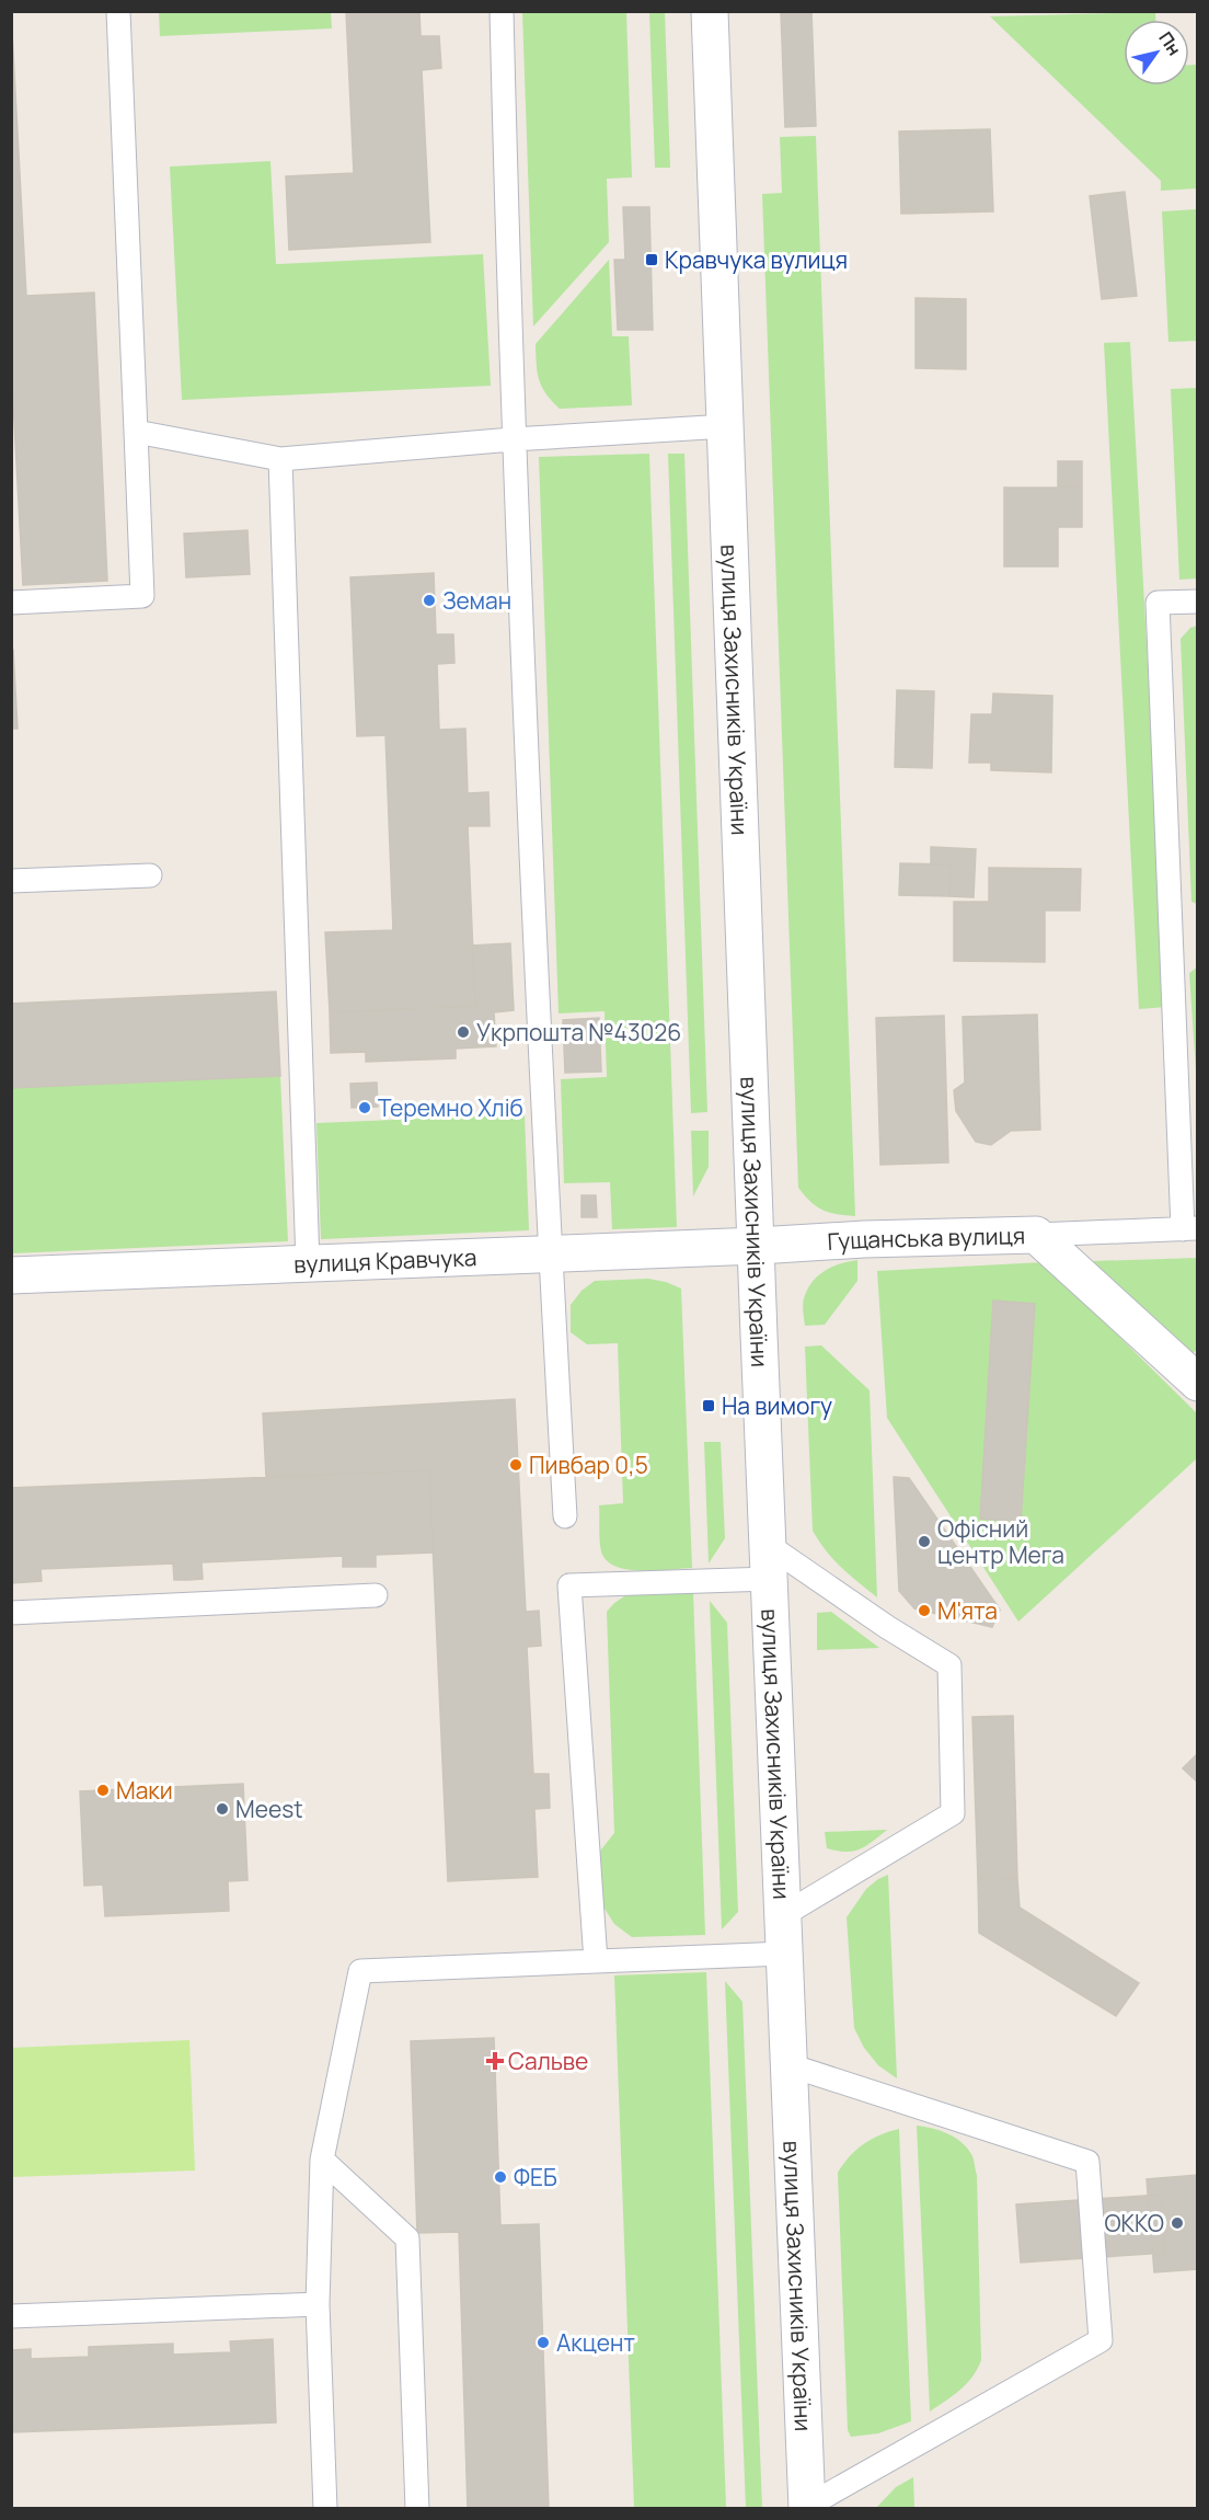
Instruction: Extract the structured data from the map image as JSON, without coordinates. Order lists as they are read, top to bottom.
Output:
{
  "streets": {
    "main road": ["вулиця Захисників України", "Гущанська вулиця", "вулиця Кравчука"]
  },
  "crossings": [
    ["вулиця Захисників України", "Гущанська вулиця"],
    ["вулиця Захисників України", "вулиця Кравчука"],
    ["Гущанська вулиця", "вулиця Кравчука"]
  ],
  "places": {
    "transit": ["Кравчука вулиця", "На вимогу"],
    "other": [
      "Земан",
      "Укрпошта №43026",
      "Теремно Хліб",
      "Пивбар 0,5",
      "Офісний центр Мега",
      "М'ята",
      "Маки",
      "Meest",
      "ФЕБ",
      "ОККО",
      "Акцент"
    ],
    "health": ["Сальве"]
  },
  "north": "top right"
}
